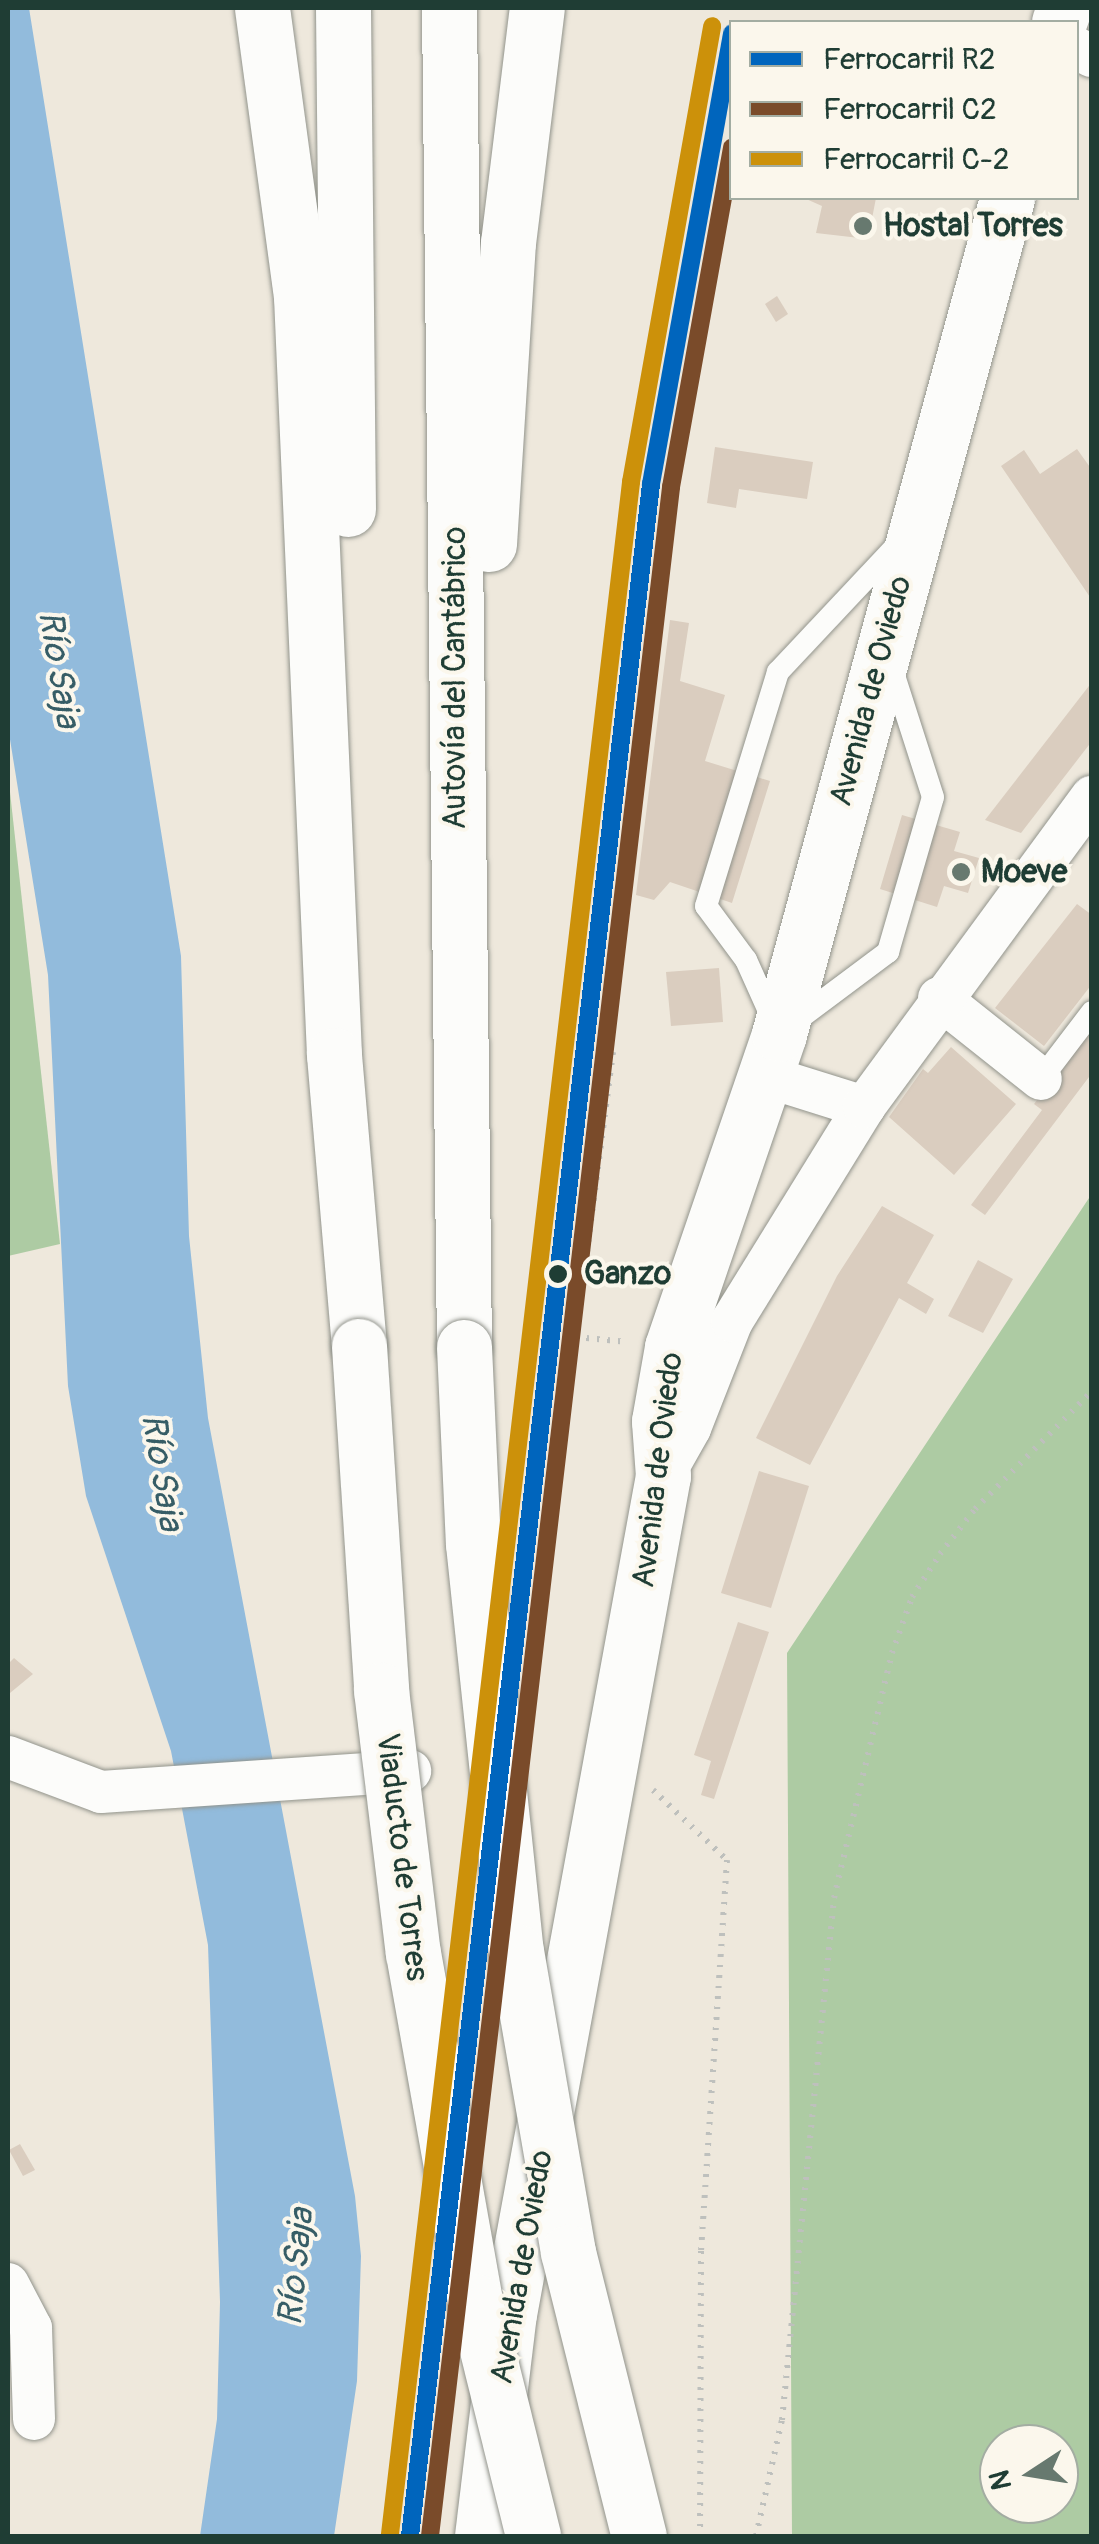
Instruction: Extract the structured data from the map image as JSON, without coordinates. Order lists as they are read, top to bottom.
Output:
{
  "streets": {
    "highway": ["Autovía del Cantábrico", "Avenida de Oviedo", "Viaducto de Torres"]
  },
  "water": ["Río Saja"],
  "places": ["Hostal Torres", "Moeve", "Ganzo"],
  "lines": ["rail line C-2", "rail line R2", "rail line C2"],
  "legend": ["Ferrocarril R2", "Ferrocarril C2", "Ferrocarril C-2"],
  "north": "left"
}
